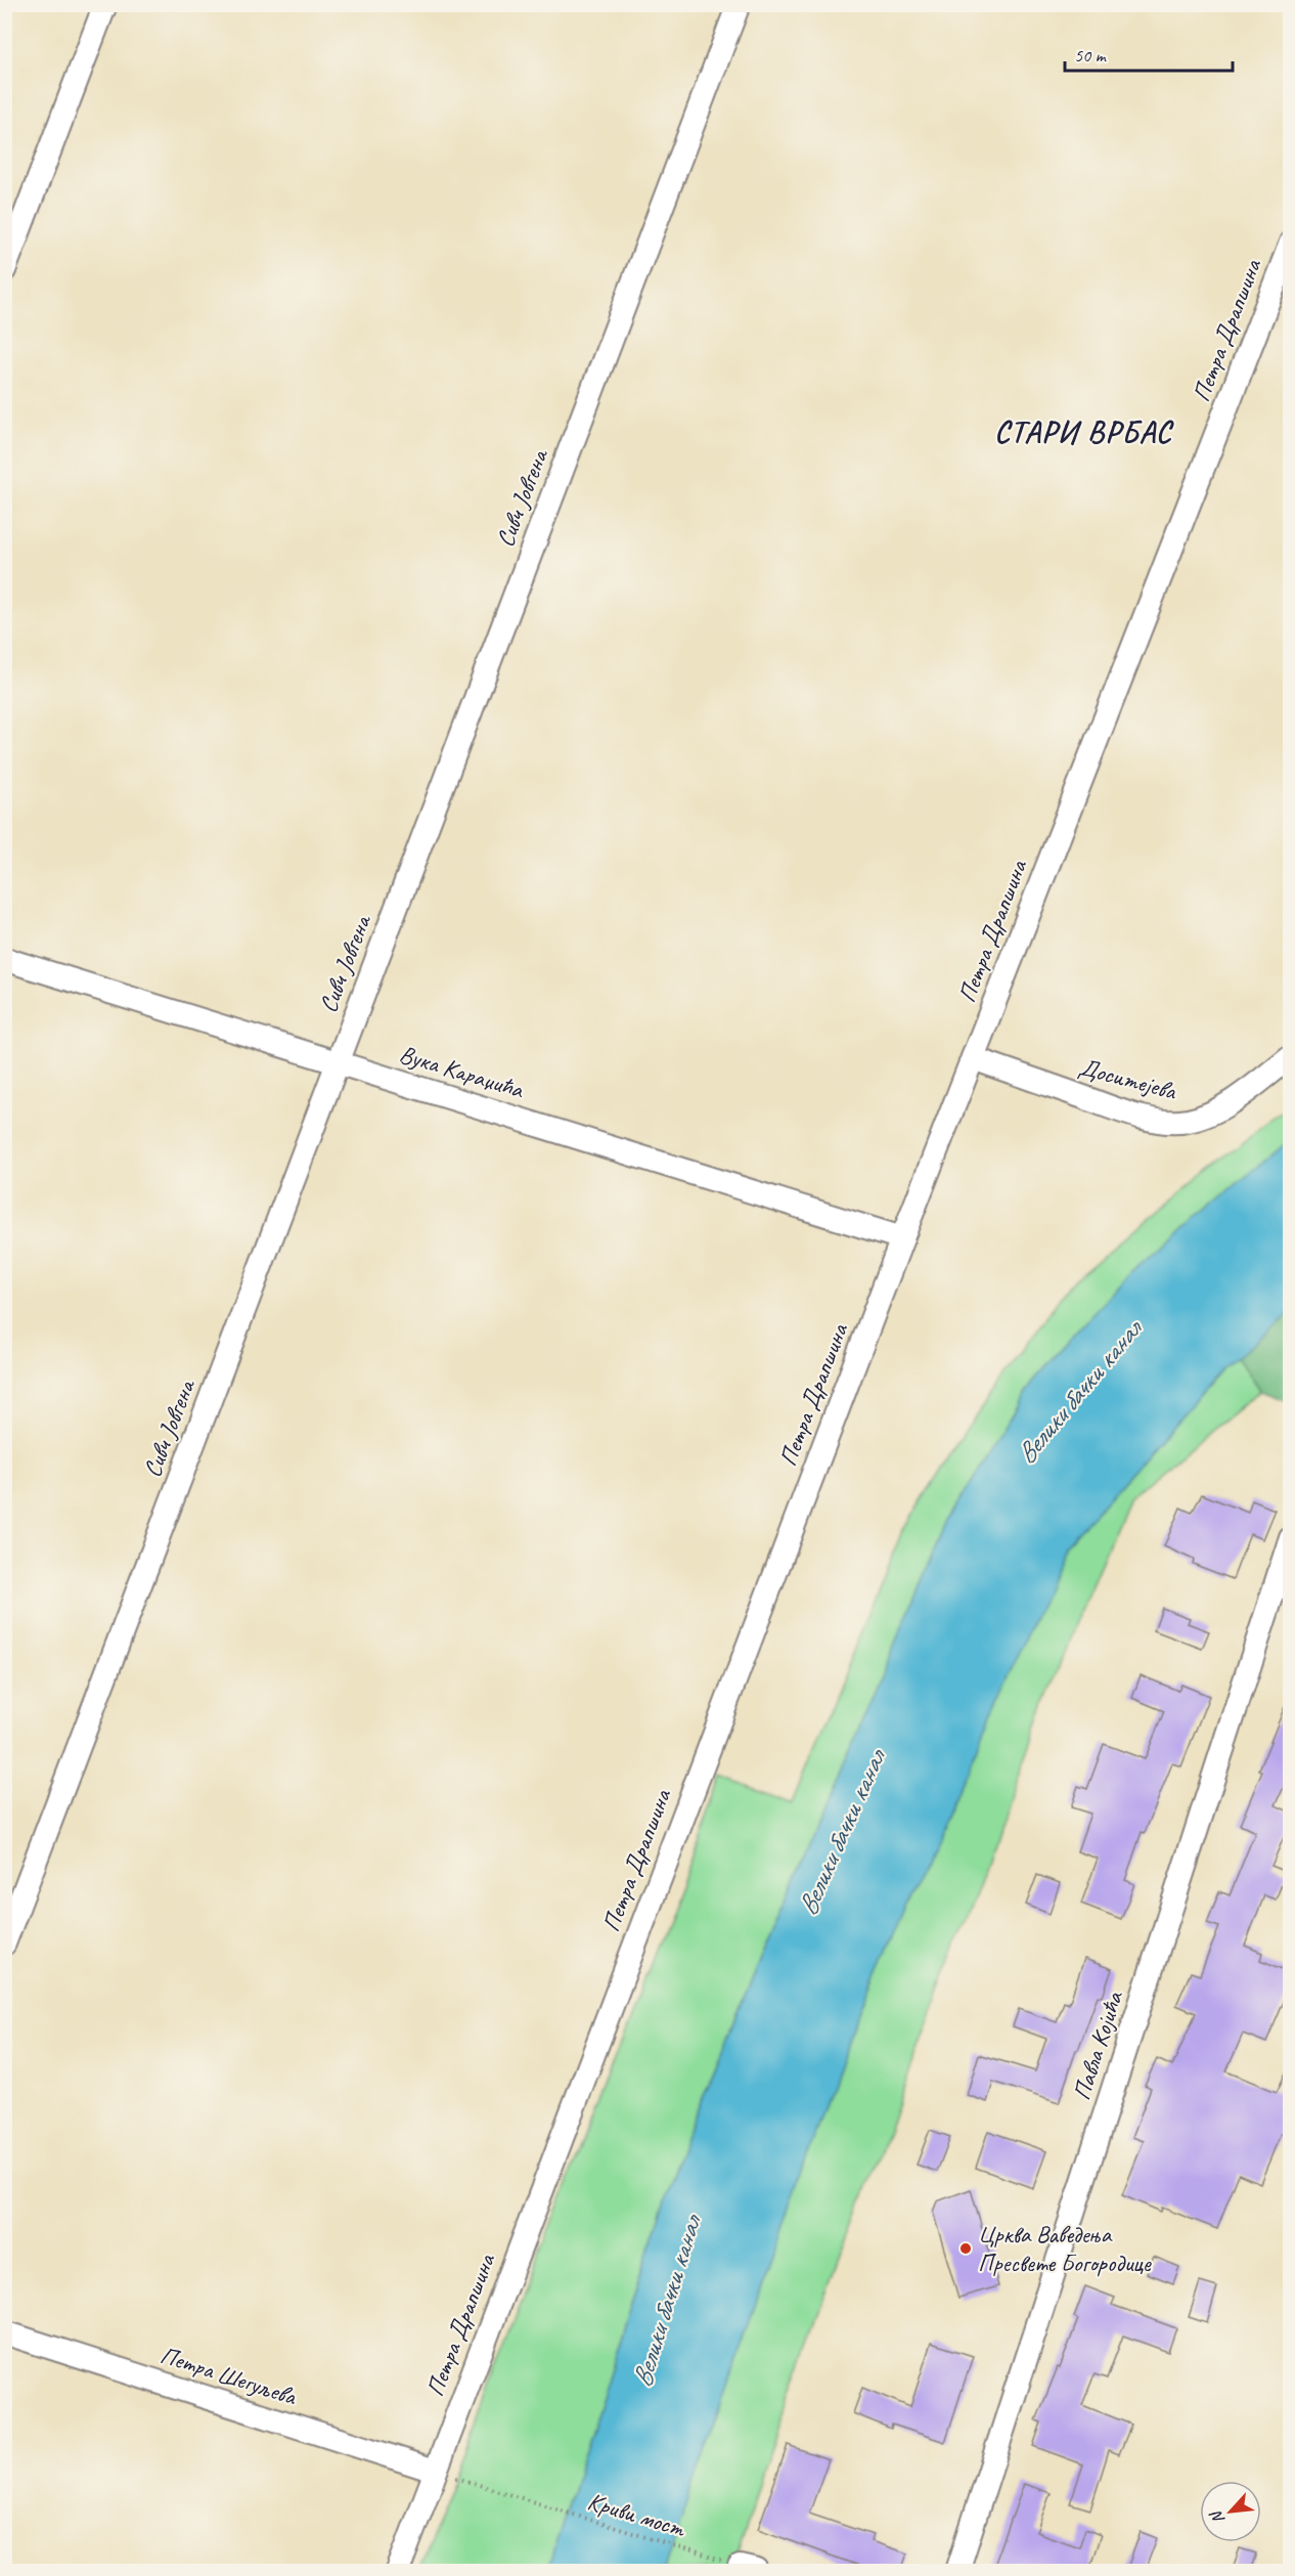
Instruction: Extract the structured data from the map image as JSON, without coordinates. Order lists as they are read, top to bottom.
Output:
{
  "streets": {
    "street": [
      "Петра Драпшина",
      "Сивч Јовгена",
      "Вука Караџића",
      "Доситејева",
      "Павла Којића",
      "Петра Шегуљева"
    ],
    "path": ["Криви мост"]
  },
  "crossings": [
    ["Петра Драпшина", "Вука Караџића"],
    ["Петра Драпшина", "Доситејева"],
    ["Петра Драпшина", "Петра Шегуљева"],
    ["Петра Драпшина", "Криви мост"],
    ["Сивч Јовгена", "Вука Караџића"],
    ["Петра Шегуљева", "Криви мост"]
  ],
  "districts": ["СТАРИ ВРБАС"],
  "water": ["Велики бачки канал"],
  "places": ["Црква Ваведења Пресвете Богородице"],
  "scale_bar": "50 m",
  "north": "bottom left"
}
